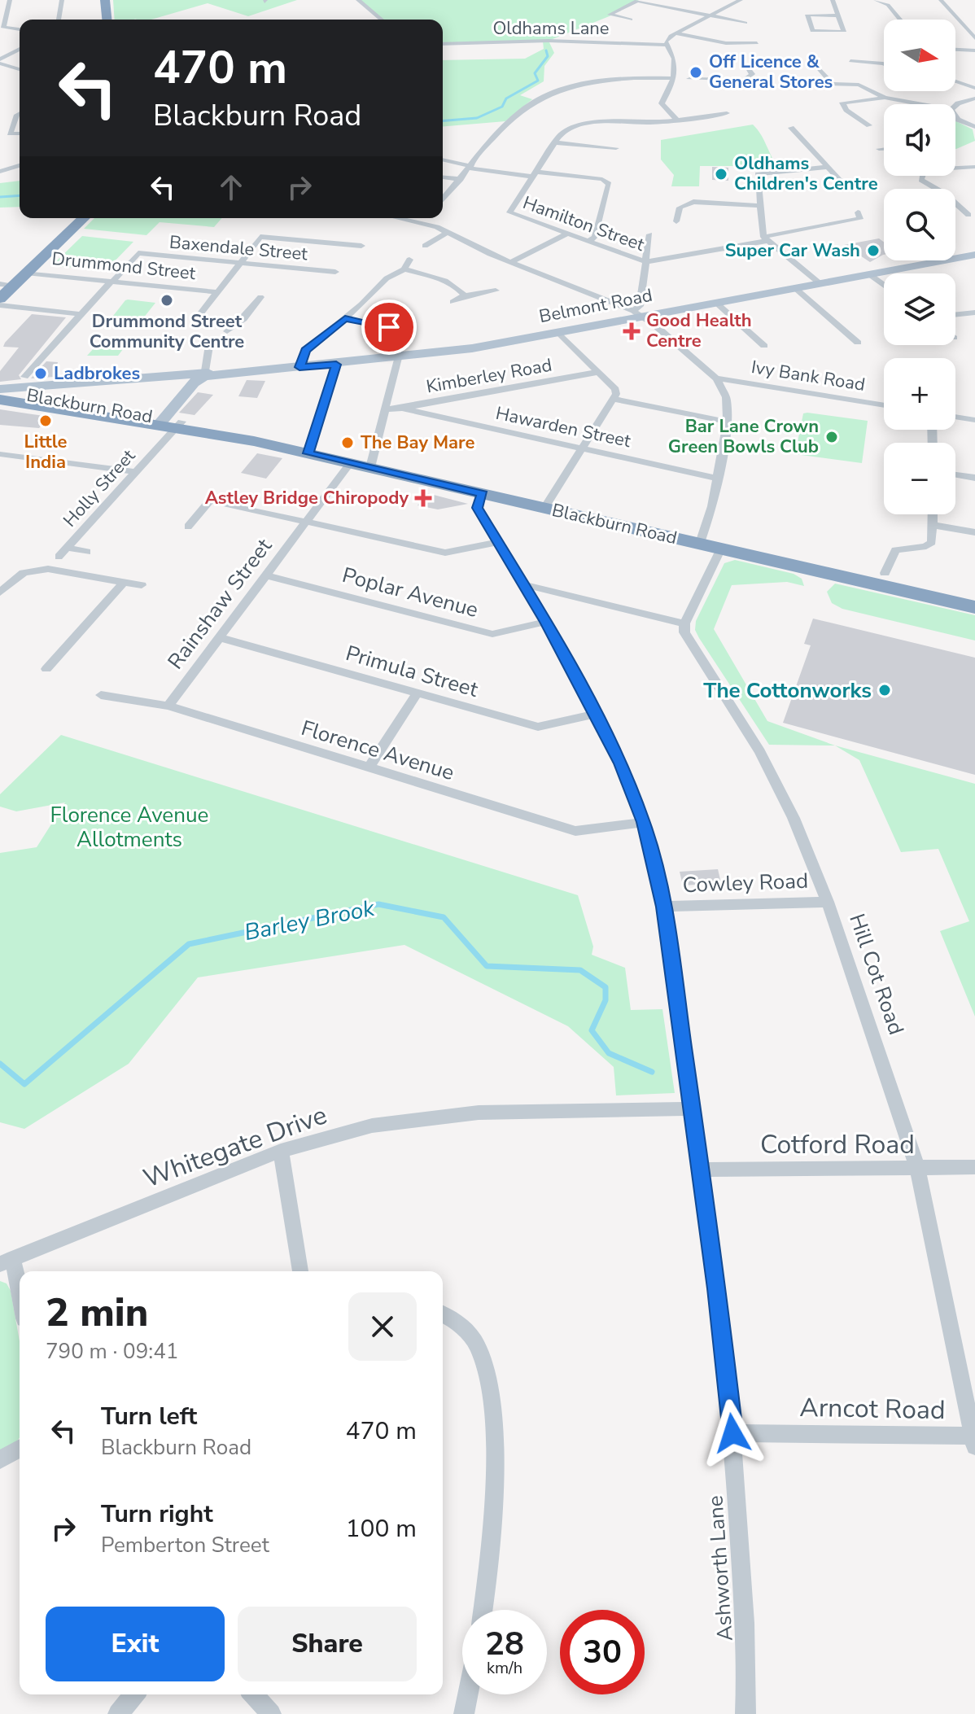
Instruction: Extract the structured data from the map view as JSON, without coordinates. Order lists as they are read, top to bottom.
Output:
{
  "streets": {
    "highway": ["Blackburn Road"],
    "main road": ["Belmont Road"],
    "street": [
      "Oldhams Lane",
      "Hamilton Street",
      "Baxendale Street",
      "Drummond Street",
      "Kimberley Road",
      "Ivy Bank Road",
      "Hawarden Street",
      "Holly Street",
      "Poplar Avenue",
      "Rainshaw Street",
      "Primula Street",
      "Florence Avenue",
      "Cowley Road",
      "Hill Cot Road",
      "Cotford Road",
      "Whitegate Drive",
      "Arncot Road",
      "Ashworth Lane"
    ]
  },
  "crossings": [
    ["Baxendale Street", "Drummond Street"],
    ["Belmont Road", "Blackburn Road"],
    ["Kimberley Road", "Hawarden Street"],
    ["Blackburn Road", "Holly Street"],
    ["Blackburn Road", "Rainshaw Street"],
    ["Blackburn Road", "Ashworth Lane"],
    ["Poplar Avenue", "Rainshaw Street"],
    ["Poplar Avenue", "Ashworth Lane"],
    ["Rainshaw Street", "Primula Street"],
    ["Rainshaw Street", "Florence Avenue"],
    ["Primula Street", "Ashworth Lane"],
    ["Florence Avenue", "Ashworth Lane"],
    ["Cowley Road", "Hill Cot Road"],
    ["Cowley Road", "Ashworth Lane"],
    ["Hill Cot Road", "Cotford Road"],
    ["Hill Cot Road", "Arncot Road"],
    ["Cotford Road", "Ashworth Lane"],
    ["Whitegate Drive", "Ashworth Lane"],
    ["Arncot Road", "Ashworth Lane"]
  ],
  "water": ["Barley Brook"],
  "parks": ["Florence Avenue Allotments"],
  "places": {
    "other": [
      "Off Licence & General Stores",
      "Oldhams Children's Centre",
      "Super Car Wash",
      "Drummond Street Community Centre",
      "Ladbrokes",
      "Little India",
      "Bar Lane Crown Green Bowls Club",
      "The Bay Mare",
      "The Cottonworks"
    ],
    "health": ["Good Health Centre", "Astley Bridge Chiropody"]
  },
  "north": "right",
  "page": {
    "map_buttons": ["+", "−"],
    "turn": ["470 m", "Blackburn Road"],
    "heading": ["2 min", "790 m · 09:41"],
    "list": [
      {
        "name": "Turn left",
        "note": "Blackburn Road",
        "value": "470 m"
      },
      {
        "name": "Turn right",
        "note": "Pemberton Street",
        "value": "100 m"
      }
    ],
    "buttons": ["Exit", "Share"],
    "speed": "28 km/h",
    "limit": "30"
  }
}
